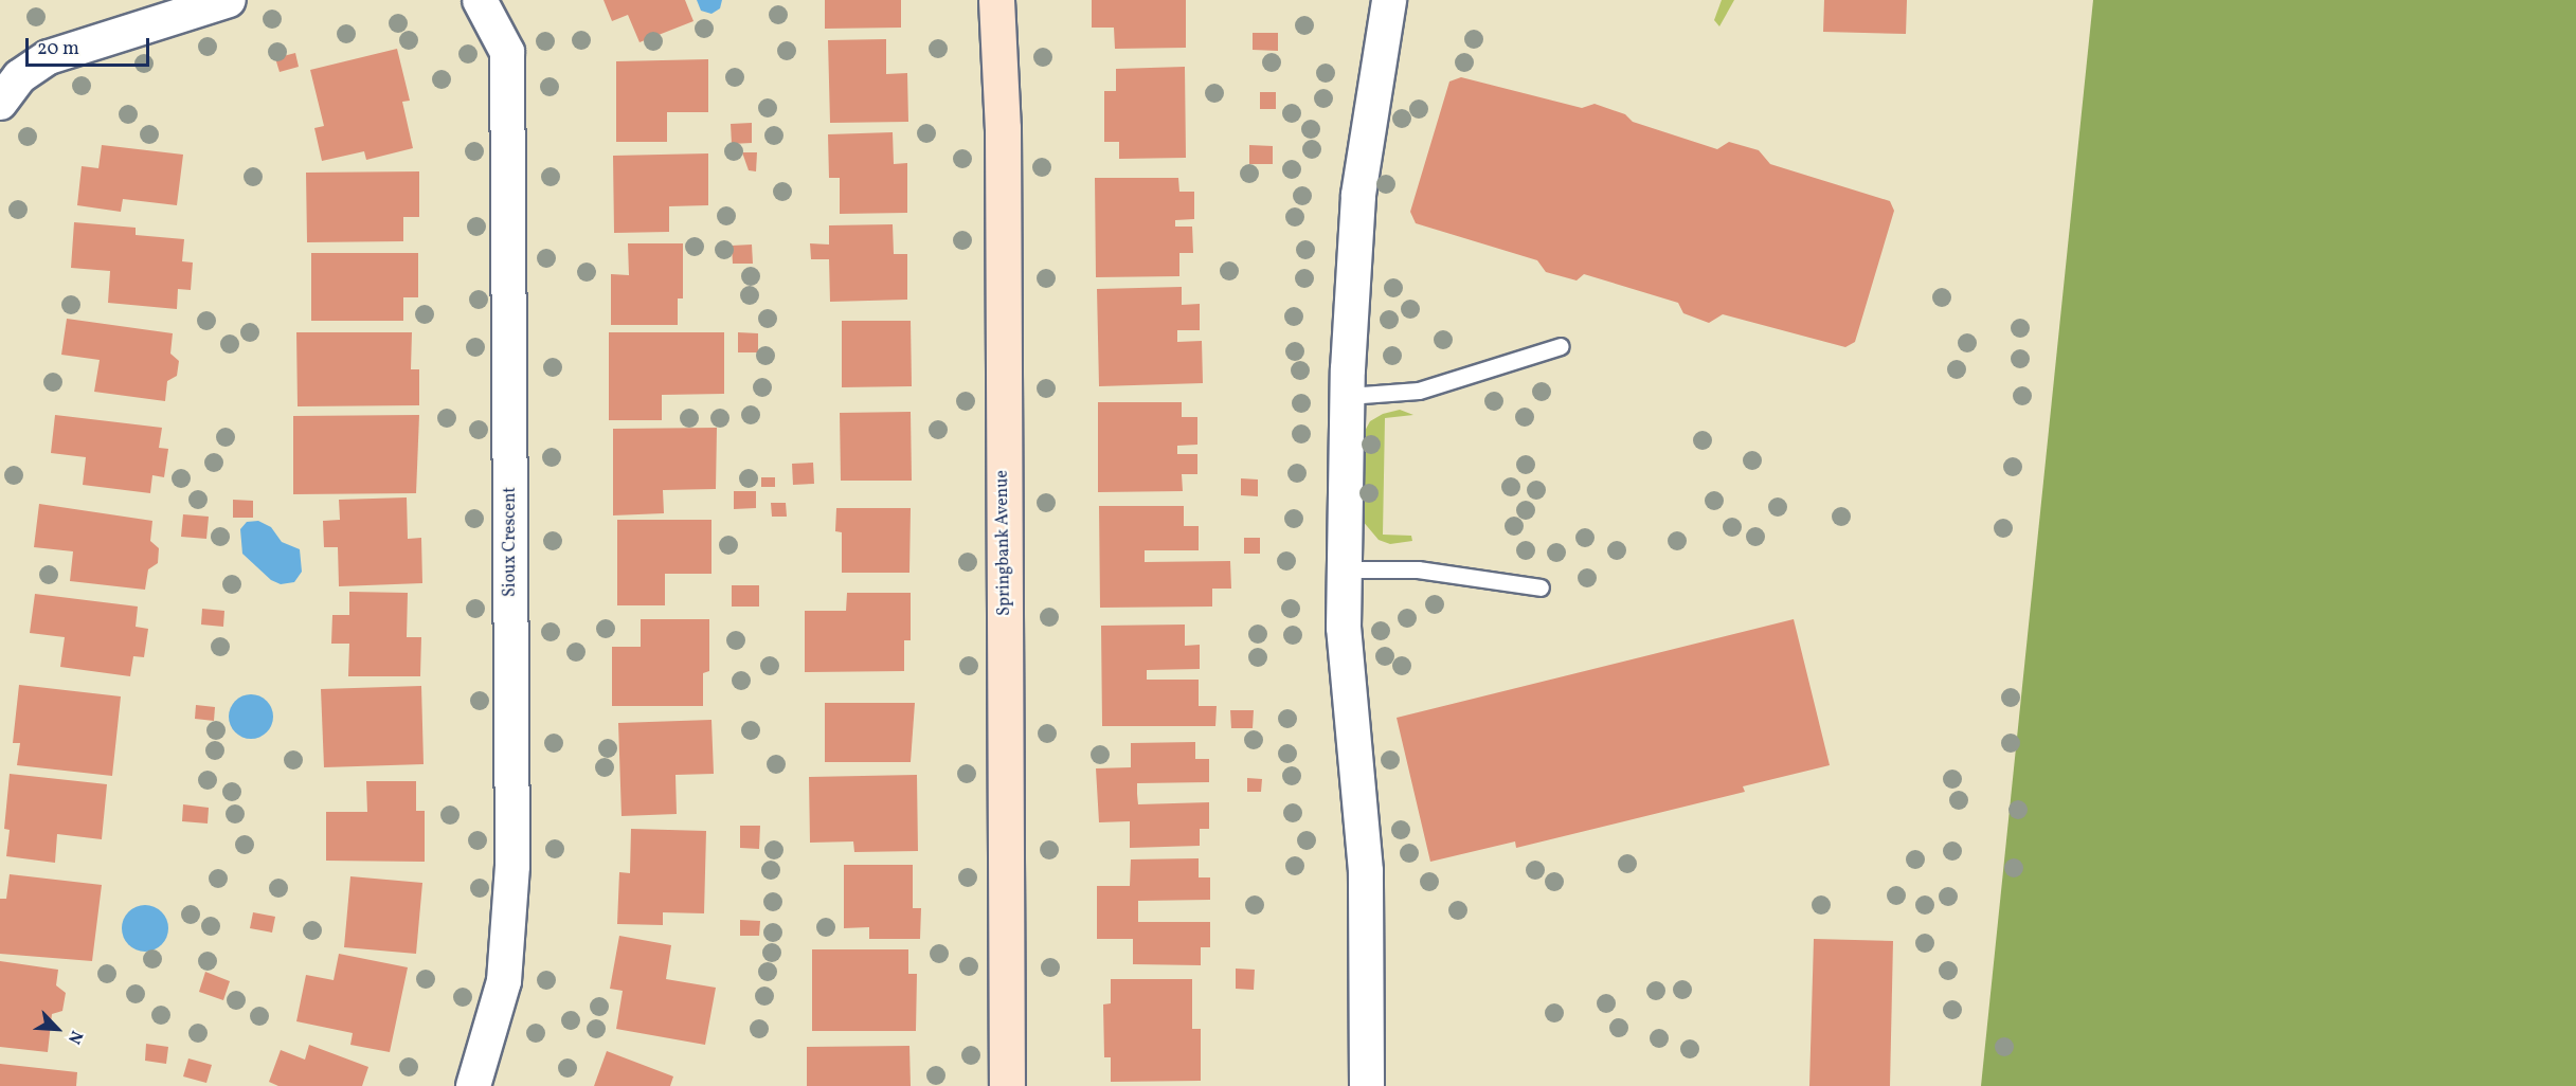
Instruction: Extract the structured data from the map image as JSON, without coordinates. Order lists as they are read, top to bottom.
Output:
{
  "streets": {
    "main road": ["Springbank Avenue"],
    "street": ["Sioux Crescent"]
  },
  "scale_bar": "20 m",
  "north": "bottom right"
}
